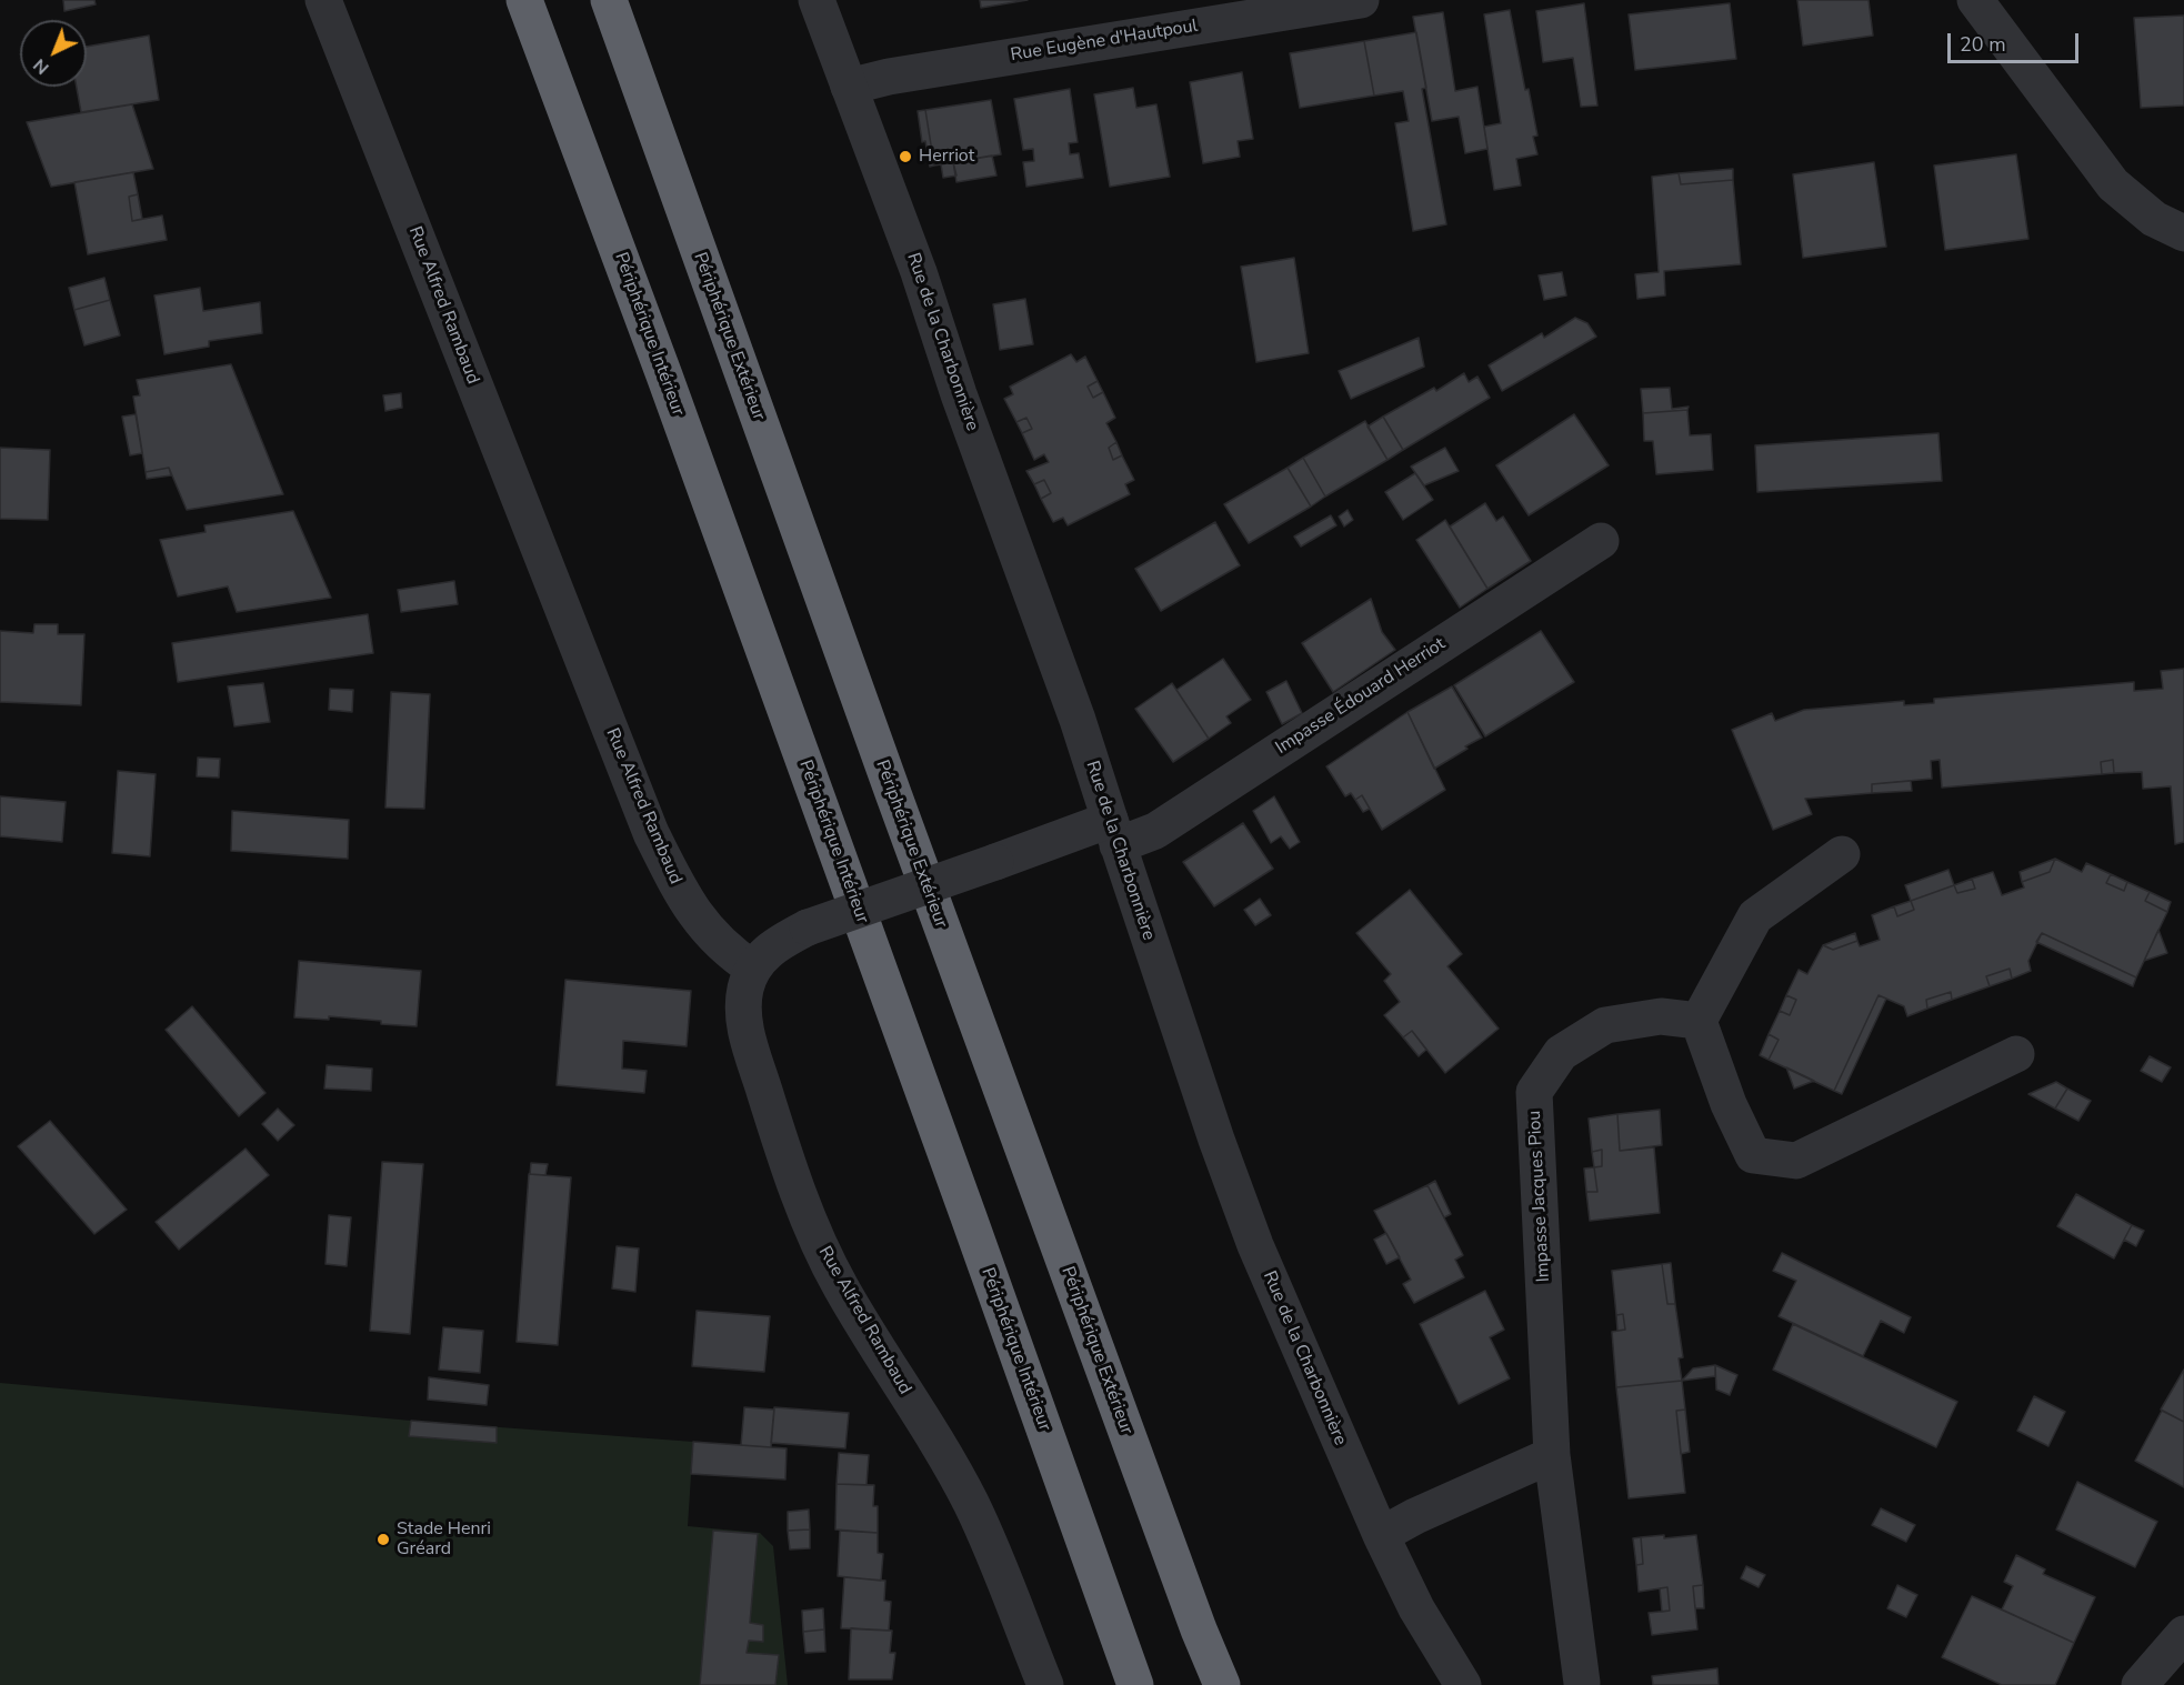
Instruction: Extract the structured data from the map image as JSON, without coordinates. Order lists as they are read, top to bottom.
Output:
{
  "streets": {
    "highway": ["Périphérique Intérieur", "Périphérique Extérieur"],
    "street": [
      "Rue Eugène d'Hautpoul",
      "Rue Alfred Rambaud",
      "Rue de la Charbonnière",
      "Impasse Édouard Herriot",
      "Impasse Jacques Piou"
    ]
  },
  "crossings": [
    ["Rue Eugène d'Hautpoul", "Rue de la Charbonnière"],
    ["Rue Alfred Rambaud", "Impasse Édouard Herriot"],
    ["Rue de la Charbonnière", "Impasse Édouard Herriot"]
  ],
  "places": ["Herriot", "Stade Henri Gréard"],
  "scale_bar": "20 m",
  "north": "bottom left"
}
